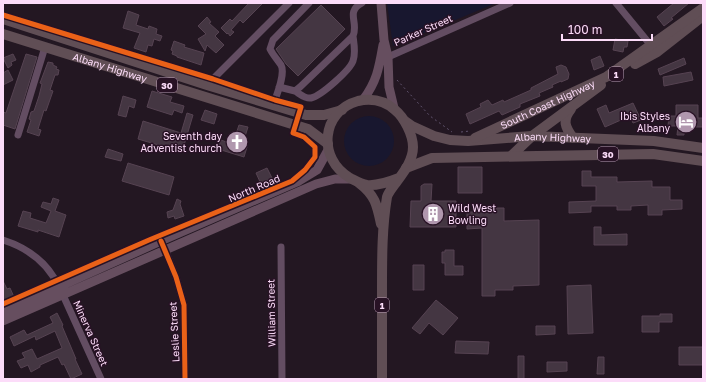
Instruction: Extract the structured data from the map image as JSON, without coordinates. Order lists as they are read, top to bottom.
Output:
{
  "streets": {
    "highway": [
      "Albany Highway",
      "1",
      "30",
      "South Coast Highway"
    ],
    "main road": ["North Road"],
    "street": [
      "Parker Street",
      "William Street",
      "Leslie Street",
      "Minerva Street"
    ]
  },
  "crossings": [
    ["Albany Highway", "1"],
    ["Albany Highway", "South Coast Highway"],
    ["Albany Highway", "North Road"],
    ["1", "North Road"],
    ["North Road", "Leslie Street"],
    ["North Road", "Minerva Street"]
  ],
  "places": {
    "hotel": ["Ibis Styles Albany"],
    "church": ["Seventh day Adventist church"],
    "building": ["Wild West Bowling"]
  },
  "scale_bar": "100 m"
}
